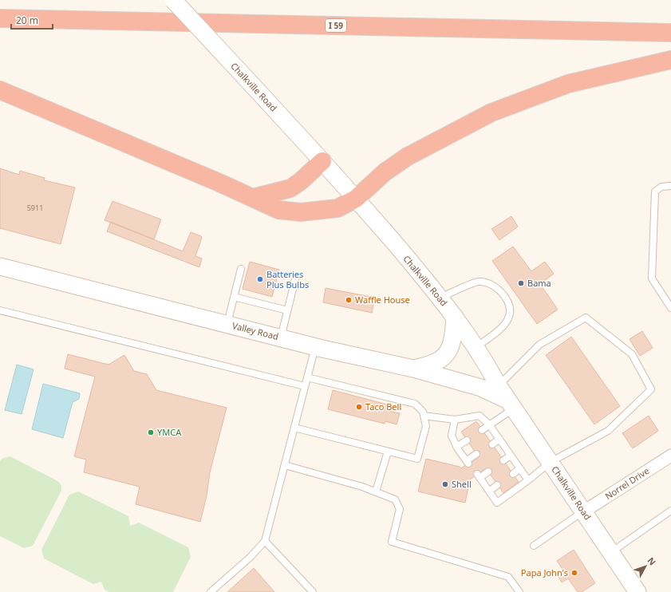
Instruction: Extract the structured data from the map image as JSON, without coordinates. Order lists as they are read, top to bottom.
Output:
{
  "streets": {
    "highway": ["I 59"],
    "main road": ["Chalkville Road", "Valley Road"],
    "street": ["Norrel Drive"]
  },
  "crossings": [
    ["Chalkville Road", "Valley Road"],
    ["Chalkville Road", "Norrel Drive"]
  ],
  "places": [
    "Batteries Plus Bulbs",
    "Bama",
    "Waffle House",
    "Taco Bell",
    "YMCA",
    "Shell",
    "Papa John's"
  ],
  "house_numbers": ["5911"],
  "scale_bar": "20 m",
  "north": "top right"
}
